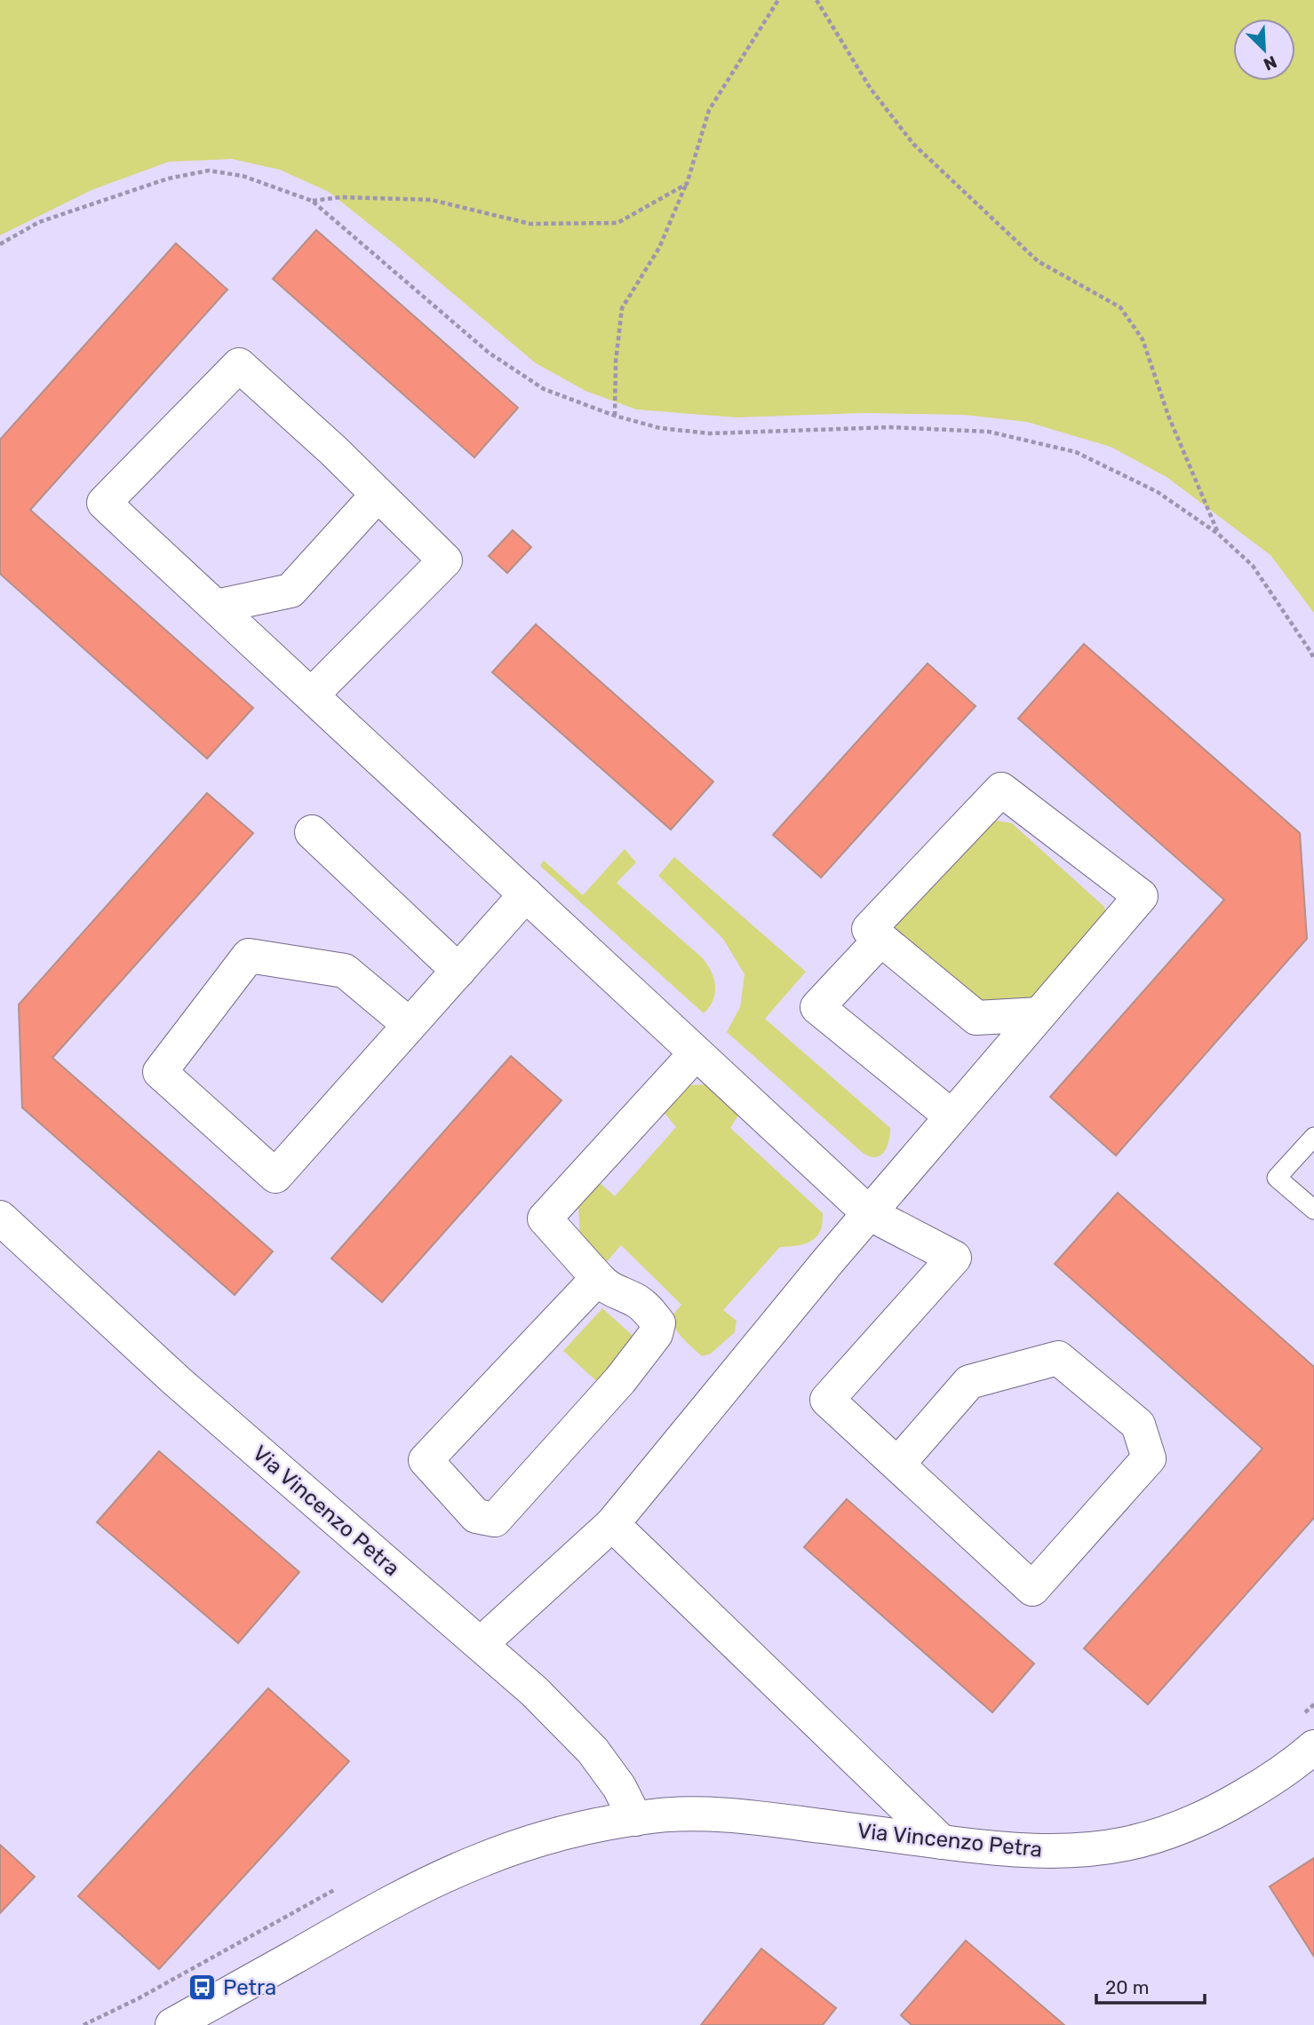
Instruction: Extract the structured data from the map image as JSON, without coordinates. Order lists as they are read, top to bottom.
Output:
{
  "streets": {
    "street": ["Via Vincenzo Petra"]
  },
  "places": {
    "bus stop": ["Petra"]
  },
  "scale_bar": "20 m",
  "north": "bottom right"
}
